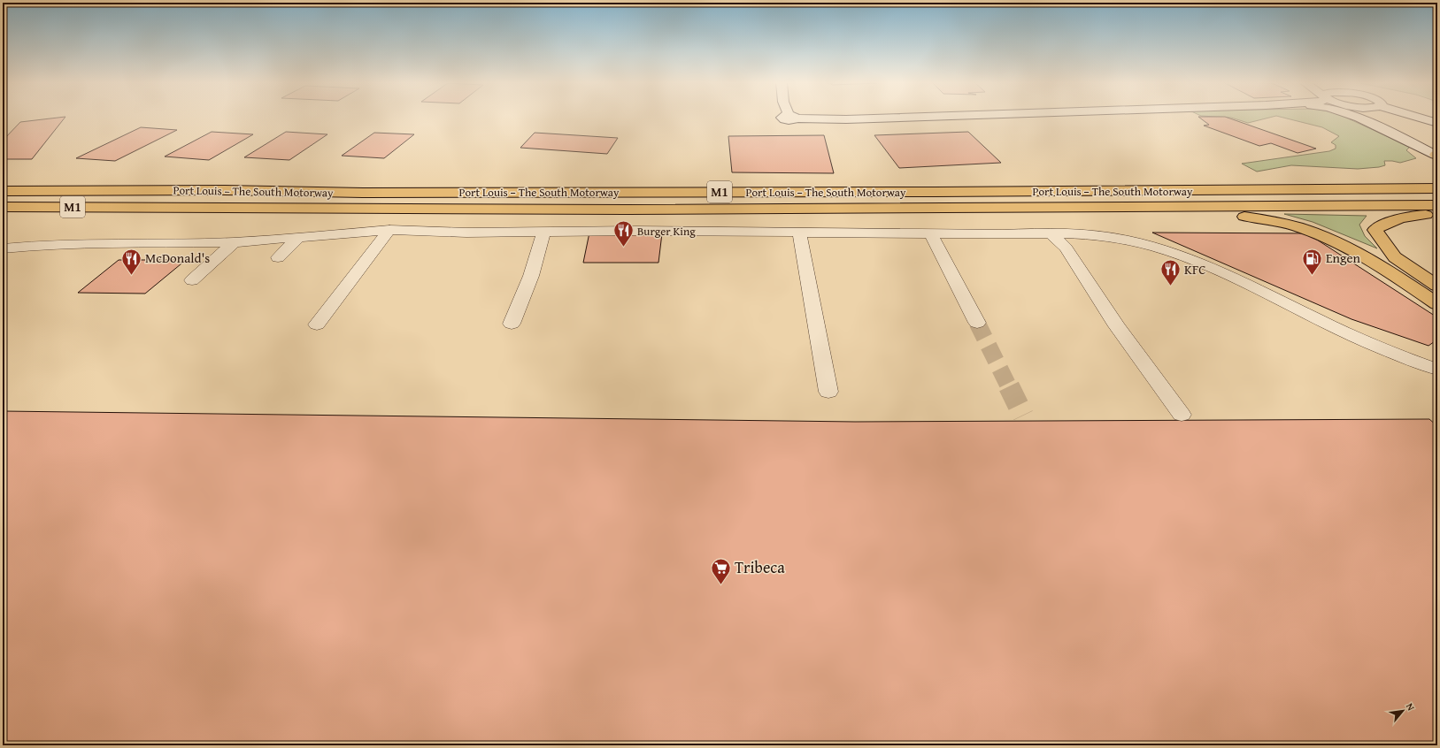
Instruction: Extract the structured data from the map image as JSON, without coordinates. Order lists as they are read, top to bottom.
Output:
{
  "streets": {
    "highway": ["Port Louis – The South Motorway", "M1"]
  },
  "places": {
    "restaurant": ["Burger King", "McDonald's", "KFC"],
    "fuel station": ["Engen"],
    "supermarket": ["Tribeca"]
  },
  "north": "top right"
}
